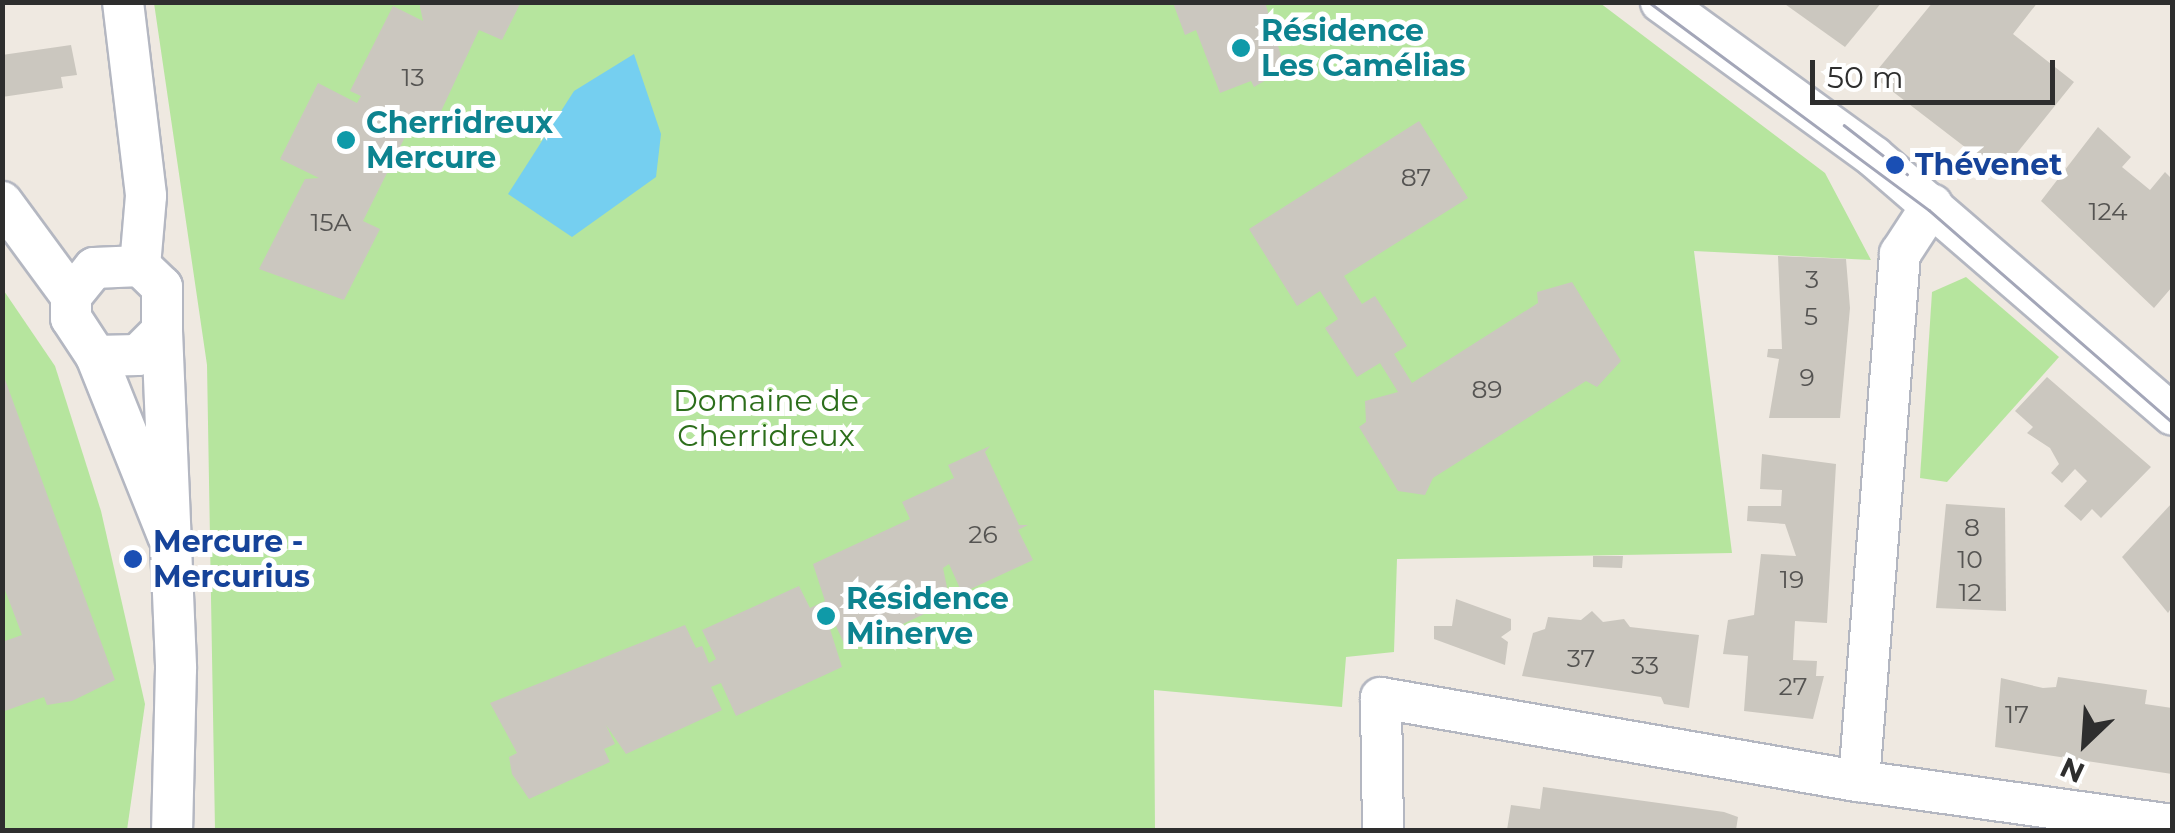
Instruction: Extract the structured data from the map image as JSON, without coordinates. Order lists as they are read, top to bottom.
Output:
{
  "parks": ["Domaine de Cherridreux"],
  "places": [
    "Résidence Les Camélias",
    "Cherridreux Mercure",
    "Thévenet",
    "Mercure - Mercurius",
    "Résidence Minerve"
  ],
  "house_numbers": [
    "13",
    "87",
    "124",
    "15A",
    "3",
    "5",
    "9",
    "89",
    "8",
    "26",
    "10",
    "19",
    "12",
    "37",
    "33",
    "27",
    "17"
  ],
  "scale_bar": "50 m",
  "north": "bottom left"
}
